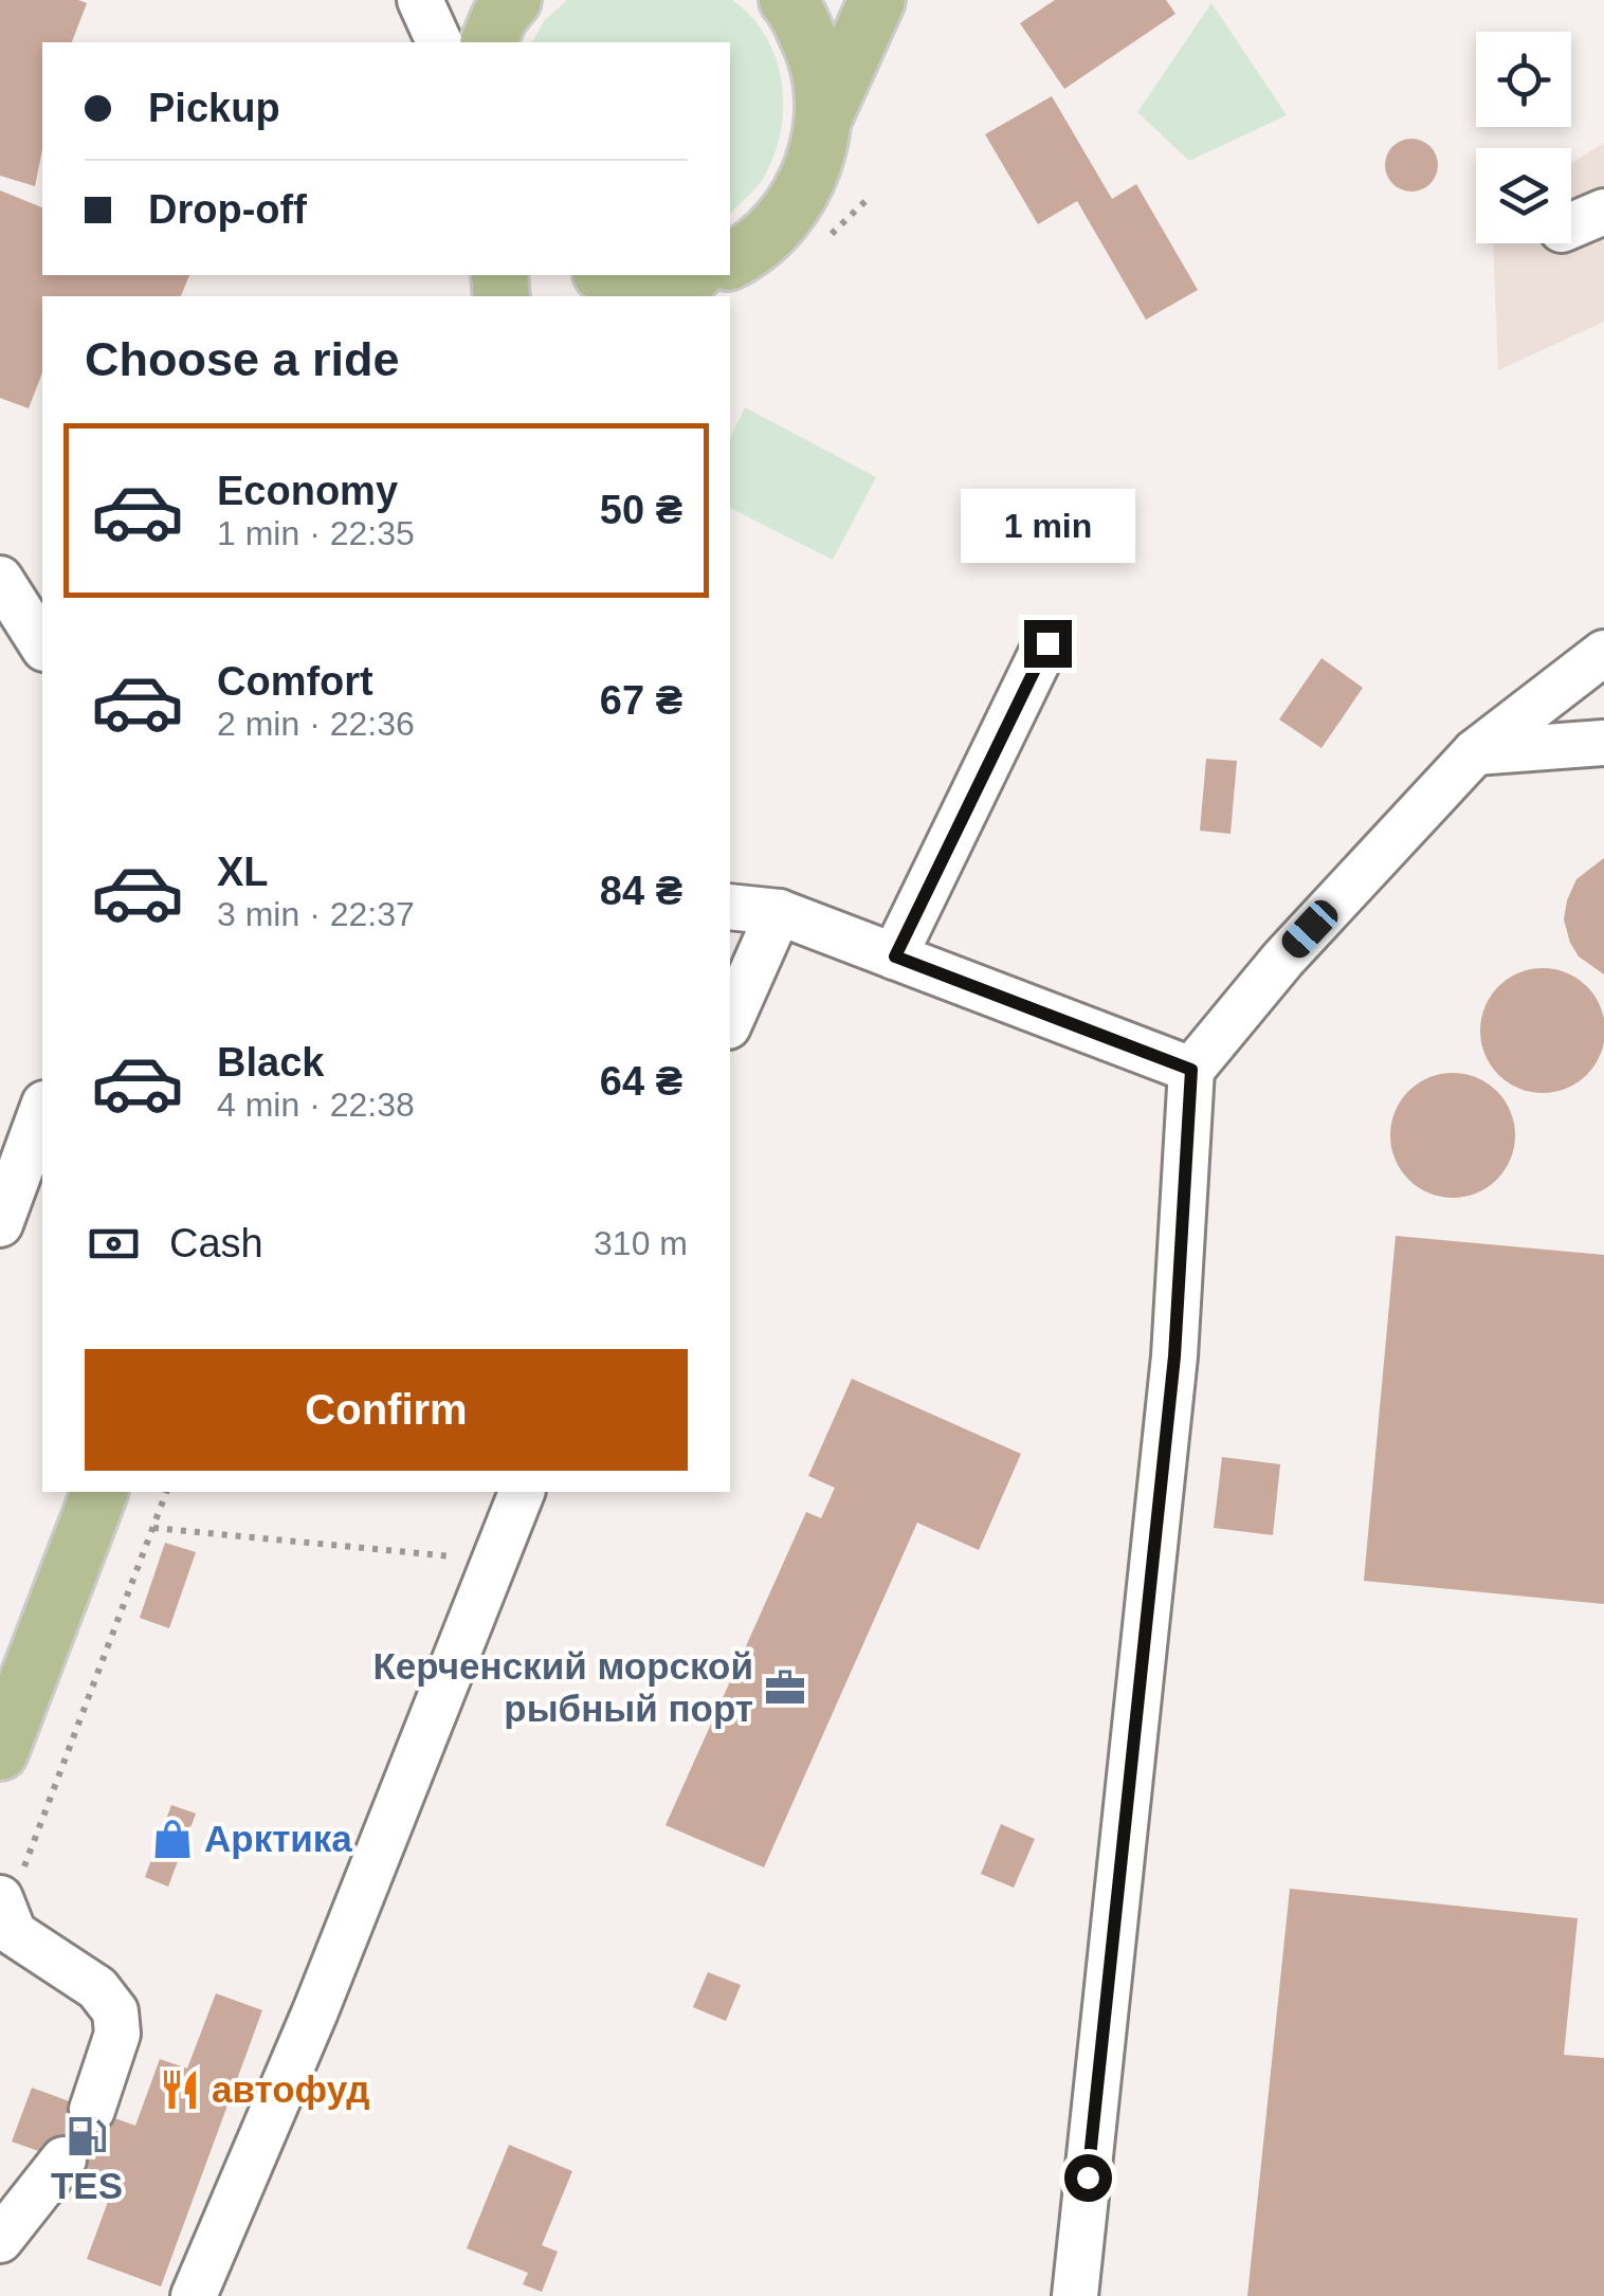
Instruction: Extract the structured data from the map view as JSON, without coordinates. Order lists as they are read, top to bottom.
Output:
{
  "places": {
    "office": ["Керченский морской рыбный порт"],
    "shop": ["Арктика"],
    "restaurant": ["автофуд"],
    "fuel station": ["TES"]
  },
  "page": {
    "banner": ["Pickup", "Drop-off"],
    "heading": "Choose a ride",
    "list": [
      {
        "name": "Economy",
        "note": "1 min · 22:35",
        "value": "50 ₴"
      },
      {
        "name": "Comfort",
        "note": "2 min · 22:36",
        "value": "67 ₴"
      },
      {
        "name": "XL",
        "note": "3 min · 22:37",
        "value": "84 ₴"
      },
      {
        "name": "Black",
        "note": "4 min · 22:38",
        "value": "64 ₴"
      }
    ],
    "bubble": "1 min",
    "pay": ["Cash", "310 m"],
    "buttons": "Confirm"
  }
}
